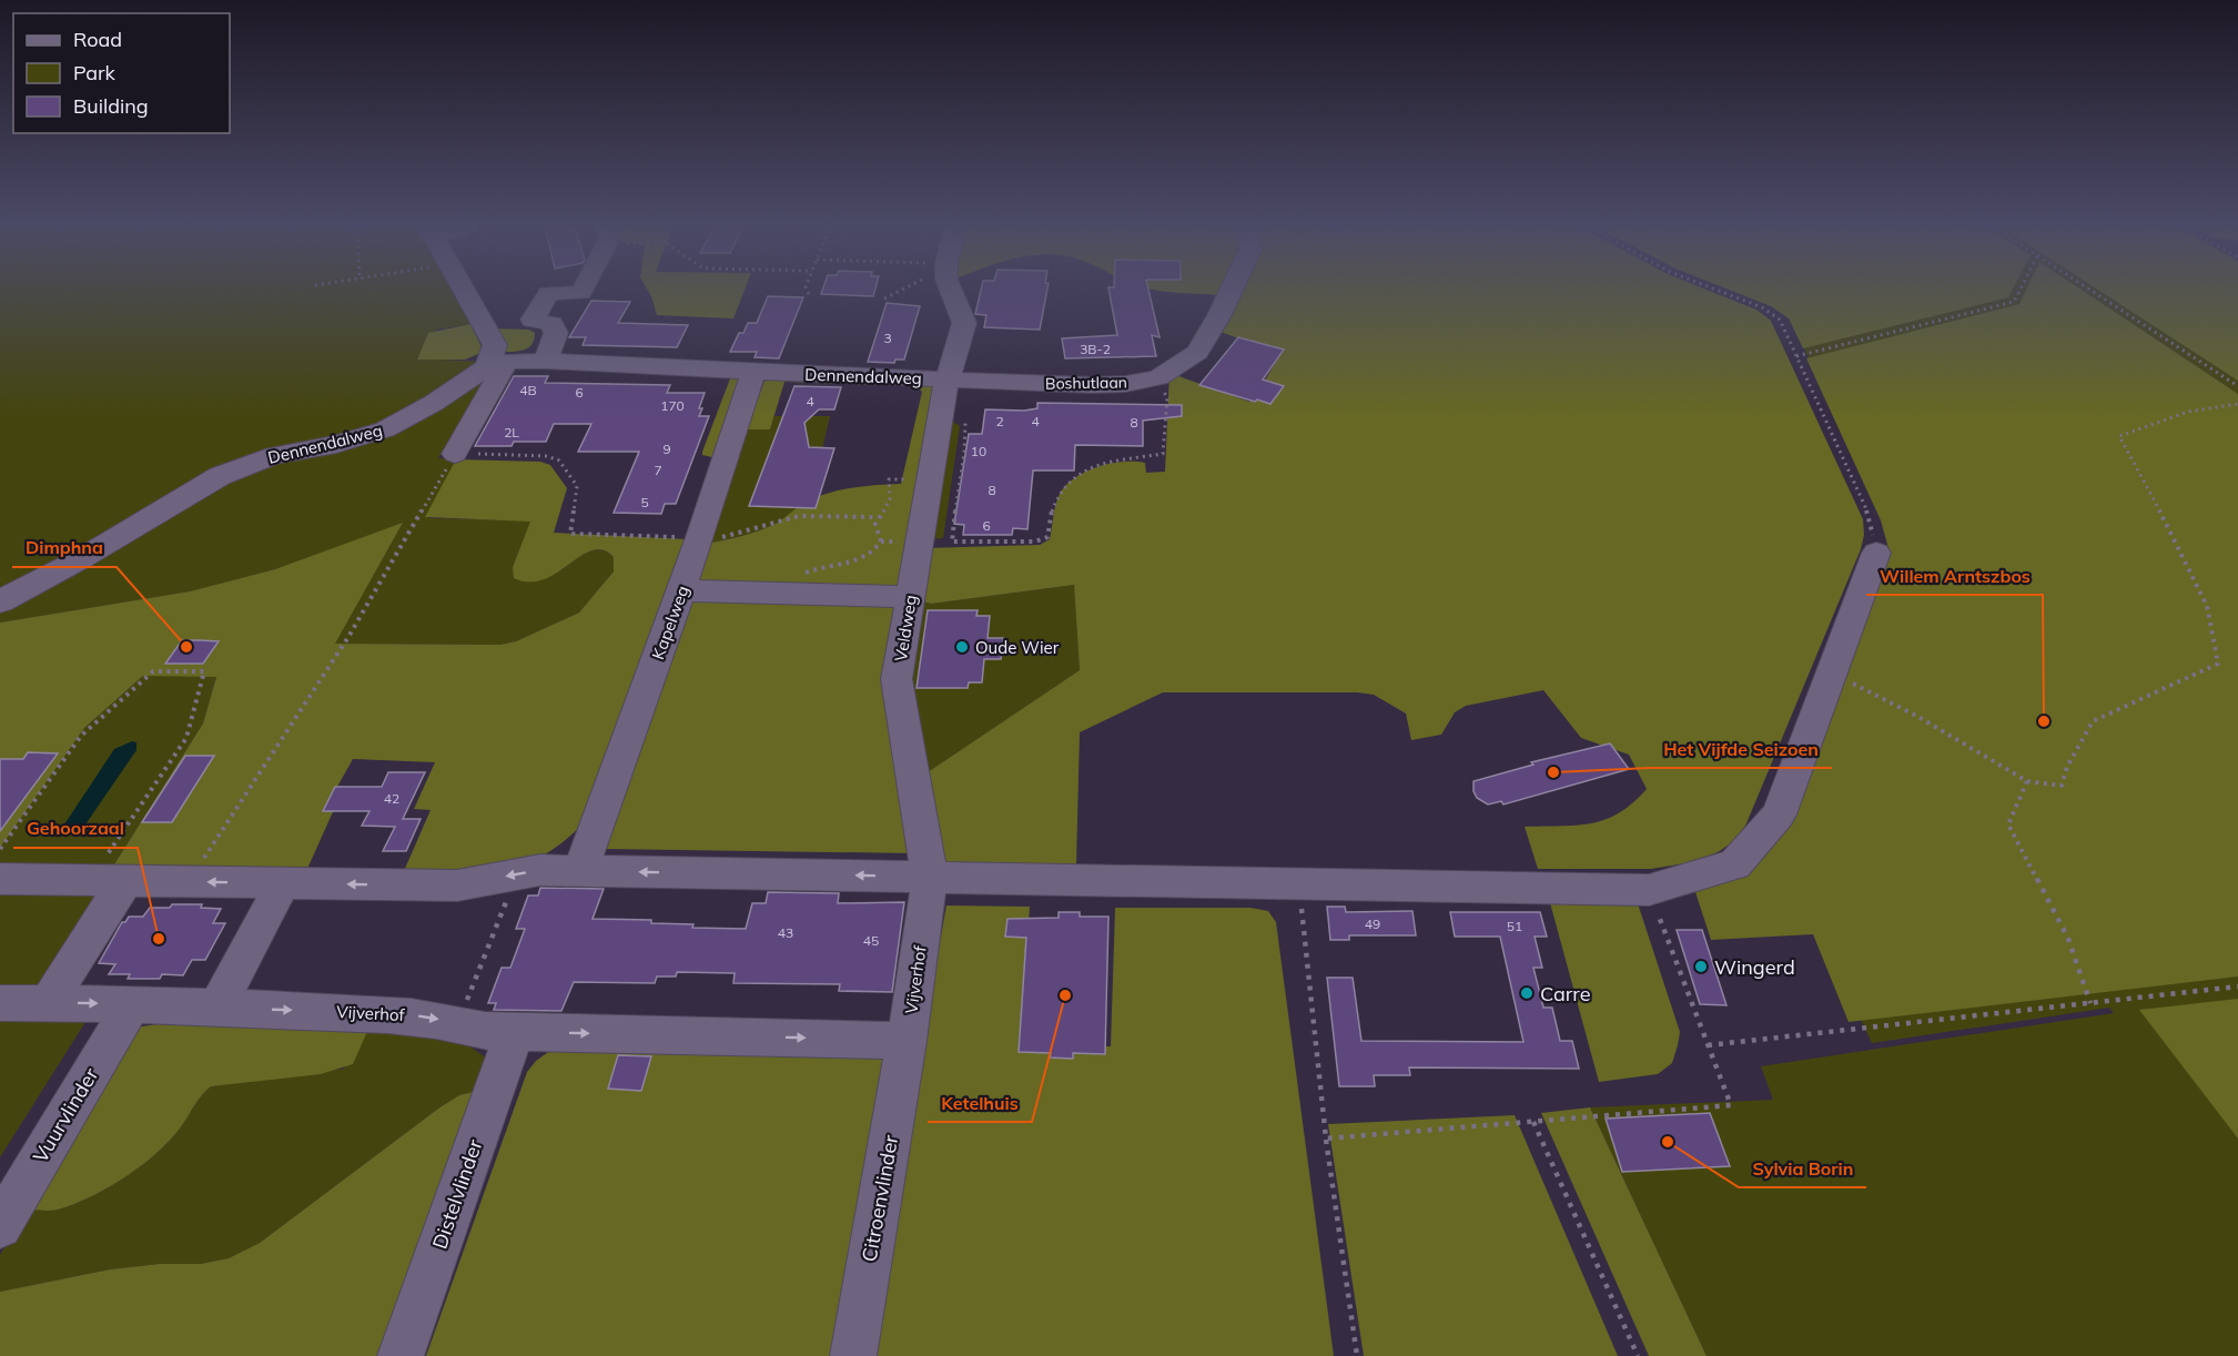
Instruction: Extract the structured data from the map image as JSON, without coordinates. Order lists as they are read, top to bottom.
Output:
{
  "streets": {
    "lane": [
      "Dennendalweg",
      "Boshutlaan",
      "Kapelweg",
      "Veldweg",
      "Vijverhof",
      "Vuurvlinder",
      "Distelvlinder",
      "Citroenvlinder"
    ]
  },
  "crossings": [
    ["Dennendalweg", "Boshutlaan"],
    ["Dennendalweg", "Kapelweg"],
    ["Dennendalweg", "Veldweg"],
    ["Boshutlaan", "Veldweg"],
    ["Veldweg", "Vijverhof"],
    ["Vijverhof", "Vuurvlinder"],
    ["Vijverhof", "Distelvlinder"],
    ["Vijverhof", "Citroenvlinder"]
  ],
  "places": [
    "Dimphna",
    "Oude Wier",
    "Willem Arntszbos",
    "Het Vijfde Seizoen",
    "Gehoorzaal",
    "Wingerd",
    "Carre",
    "Ketelhuis",
    "Sylvia Borin"
  ],
  "house_numbers": [
    "3",
    "3B-2",
    "4B",
    "6",
    "4",
    "170",
    "2",
    "4",
    "8",
    "2L",
    "9",
    "10",
    "7",
    "8",
    "5",
    "6",
    "42",
    "49",
    "51",
    "43",
    "45"
  ],
  "legend": ["Road", "Park", "Building"]
}
